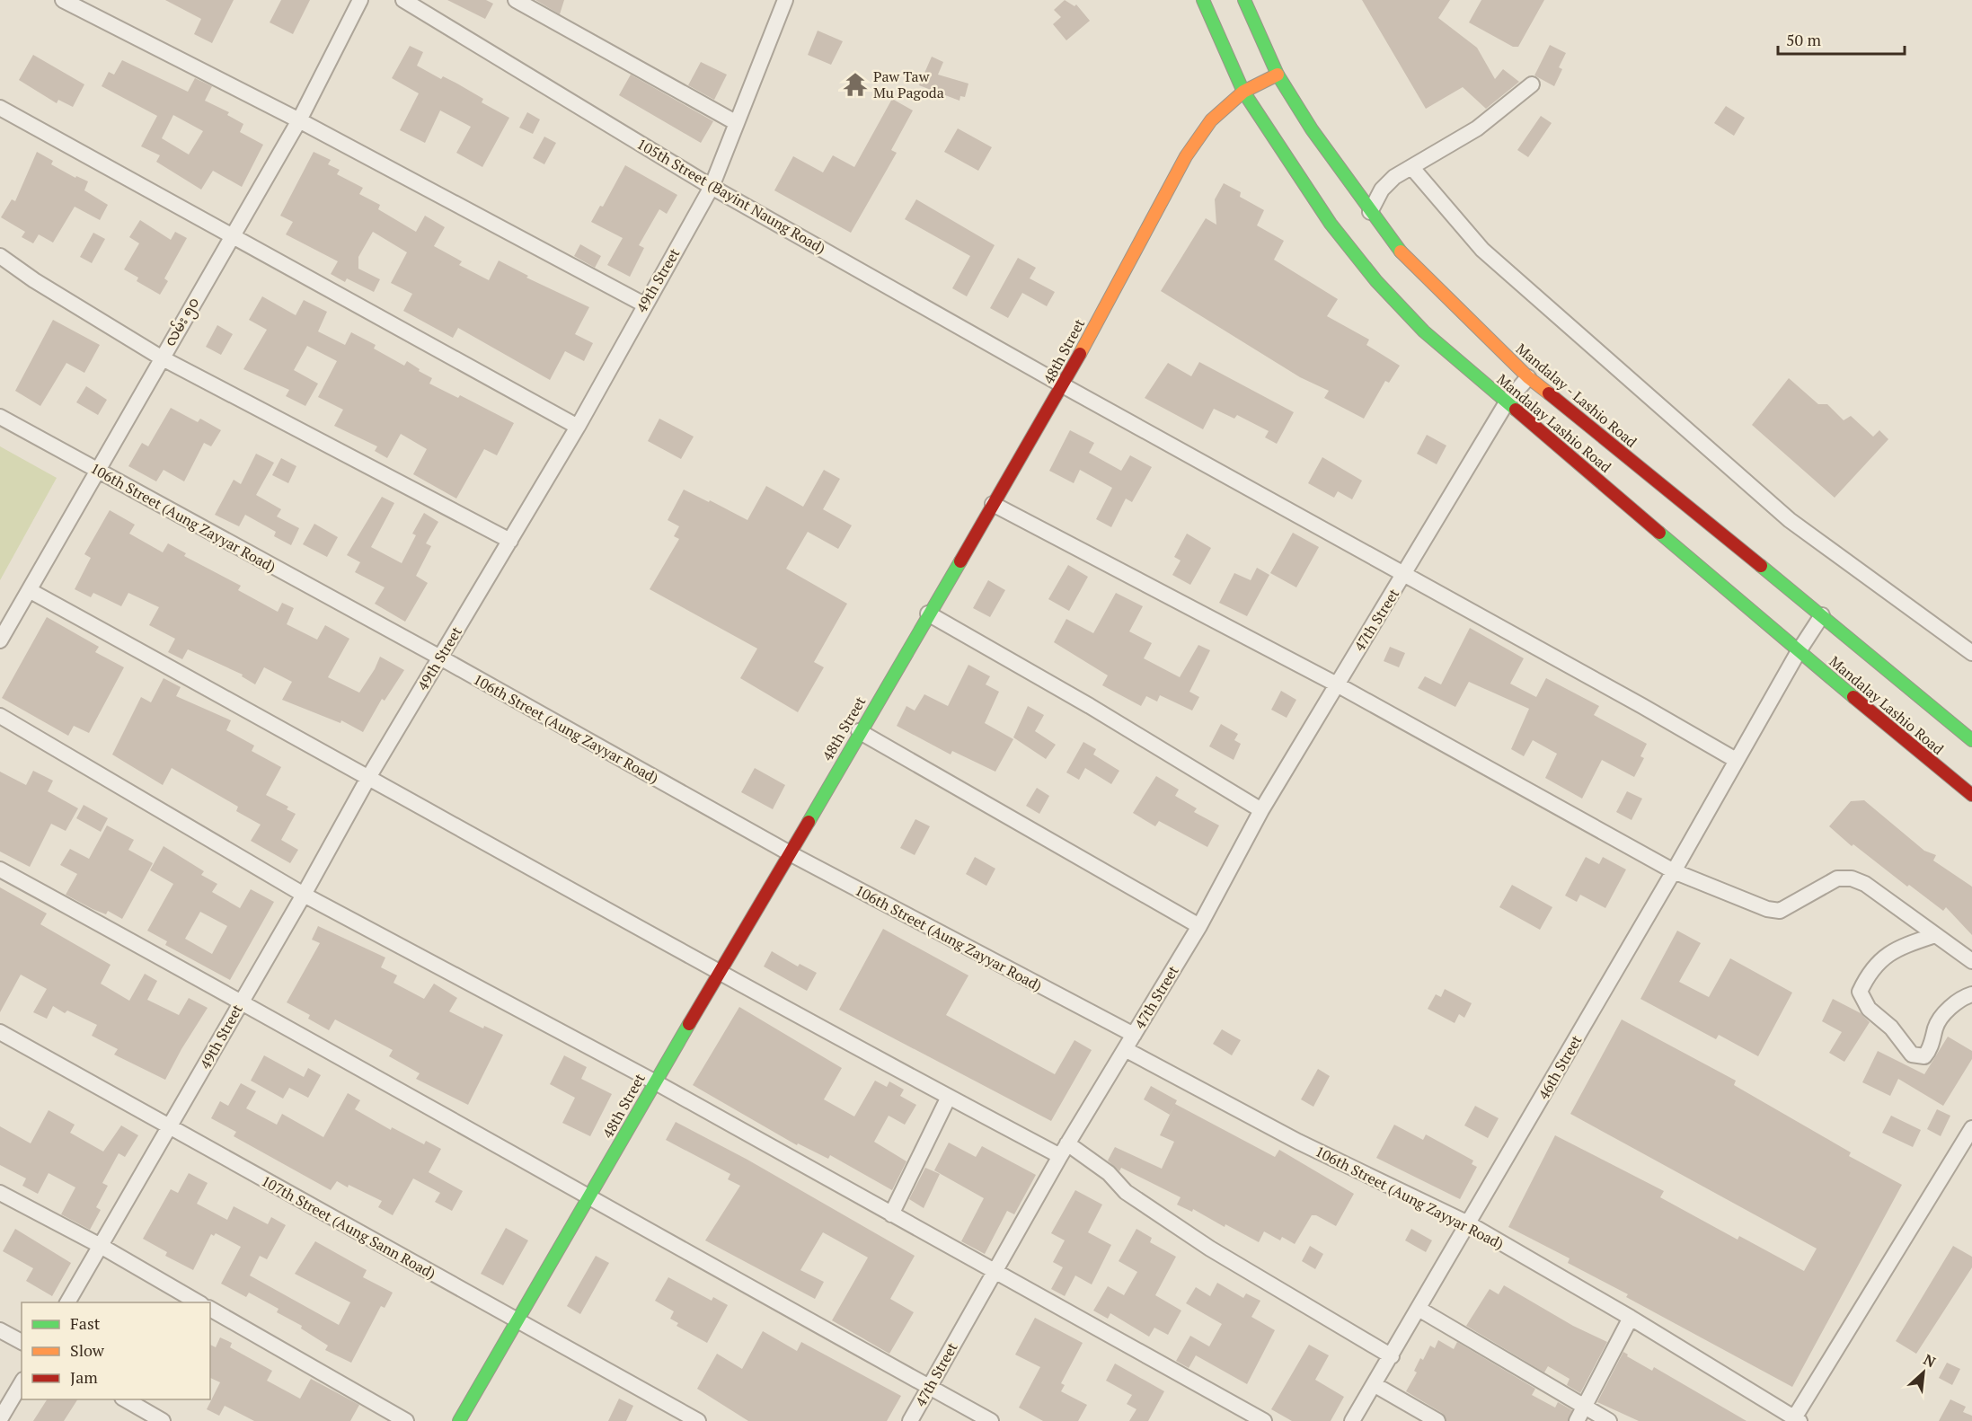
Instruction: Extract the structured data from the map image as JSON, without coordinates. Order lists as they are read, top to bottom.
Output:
{
  "streets": {
    "main road": ["48th Street", "Mandalay - Lashio Road", "Mandalay Lashio Road"],
    "street": [
      "105th Street (Bayint Naung Road)",
      "49th Street",
      "လမ်း ၅၀",
      "106th Street (Aung Zayyar Road)",
      "47th Street",
      "46th Street",
      "107th Street (Aung Sann Road)"
    ]
  },
  "crossings": [
    ["105th Street (Bayint Naung Road)", "49th Street"],
    ["105th Street (Bayint Naung Road)", "48th Street"],
    ["105th Street (Bayint Naung Road)", "47th Street"],
    ["105th Street (Bayint Naung Road)", "46th Street"],
    ["49th Street", "106th Street (Aung Zayyar Road)"],
    ["49th Street", "107th Street (Aung Sann Road)"],
    ["လမ်း ၅၀", "106th Street (Aung Zayyar Road)"],
    ["48th Street", "Mandalay - Lashio Road"],
    ["48th Street", "Mandalay Lashio Road"],
    ["48th Street", "106th Street (Aung Zayyar Road)"],
    ["48th Street", "107th Street (Aung Sann Road)"],
    ["Mandalay - Lashio Road", "47th Street"],
    ["Mandalay - Lashio Road", "46th Street"],
    ["Mandalay Lashio Road", "47th Street"],
    ["Mandalay Lashio Road", "46th Street"],
    ["106th Street (Aung Zayyar Road)", "47th Street"],
    ["106th Street (Aung Zayyar Road)", "46th Street"]
  ],
  "places": {
    "temple": ["Paw Taw Mu Pagoda"]
  },
  "legend": ["Fast", "Slow", "Jam"],
  "scale_bar": "50 m",
  "north": "top right"
}
